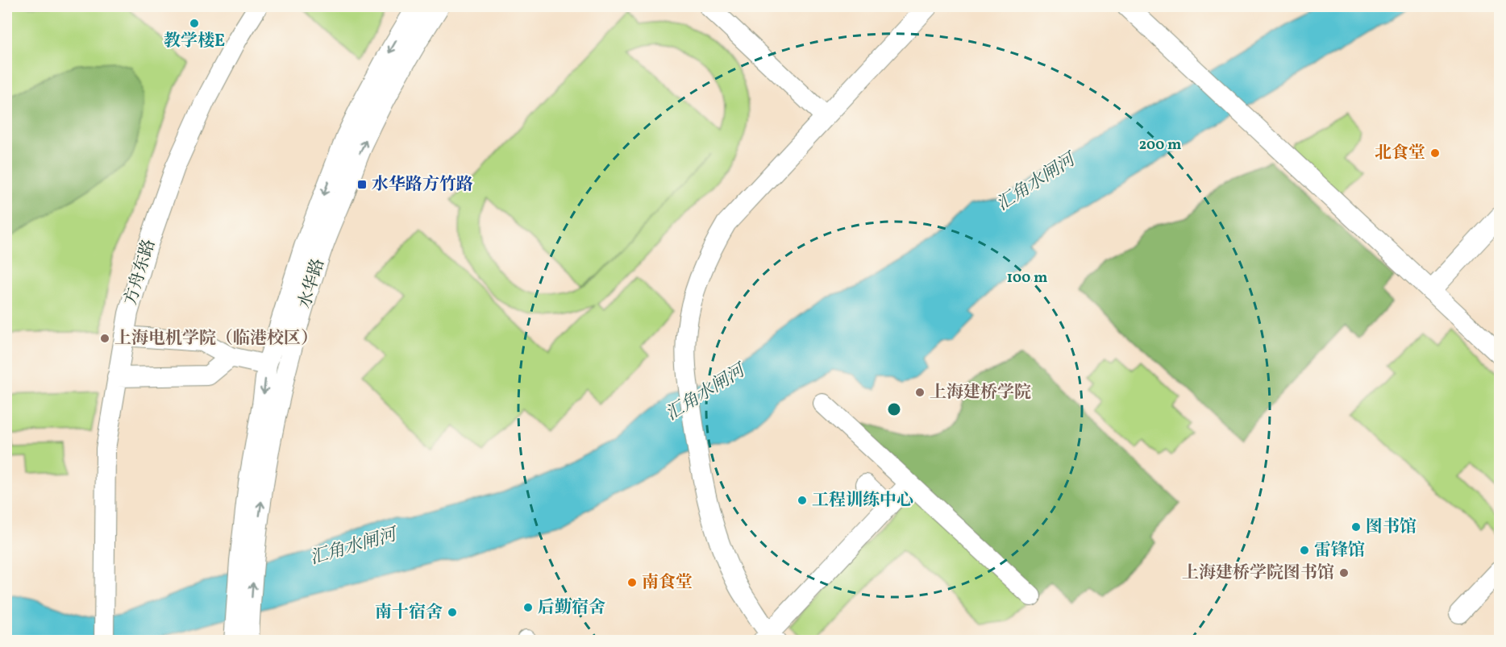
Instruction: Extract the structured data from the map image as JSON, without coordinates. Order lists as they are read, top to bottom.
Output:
{
  "streets": {
    "street": ["方舟东路", "水华路"]
  },
  "water": ["汇角水闸河"],
  "places": {
    "other": [
      "教学楼E",
      "北食堂",
      "上海电机学院（临港校区）",
      "上海建桥学院",
      "工程训练中心",
      "图书馆",
      "雷锋馆",
      "上海建桥学院图书馆",
      "南食堂",
      "后勤宿舍",
      "南十宿舍"
    ],
    "transit": ["水华路方竹路"]
  },
  "rings": ["200 m", "100 m"]
}
